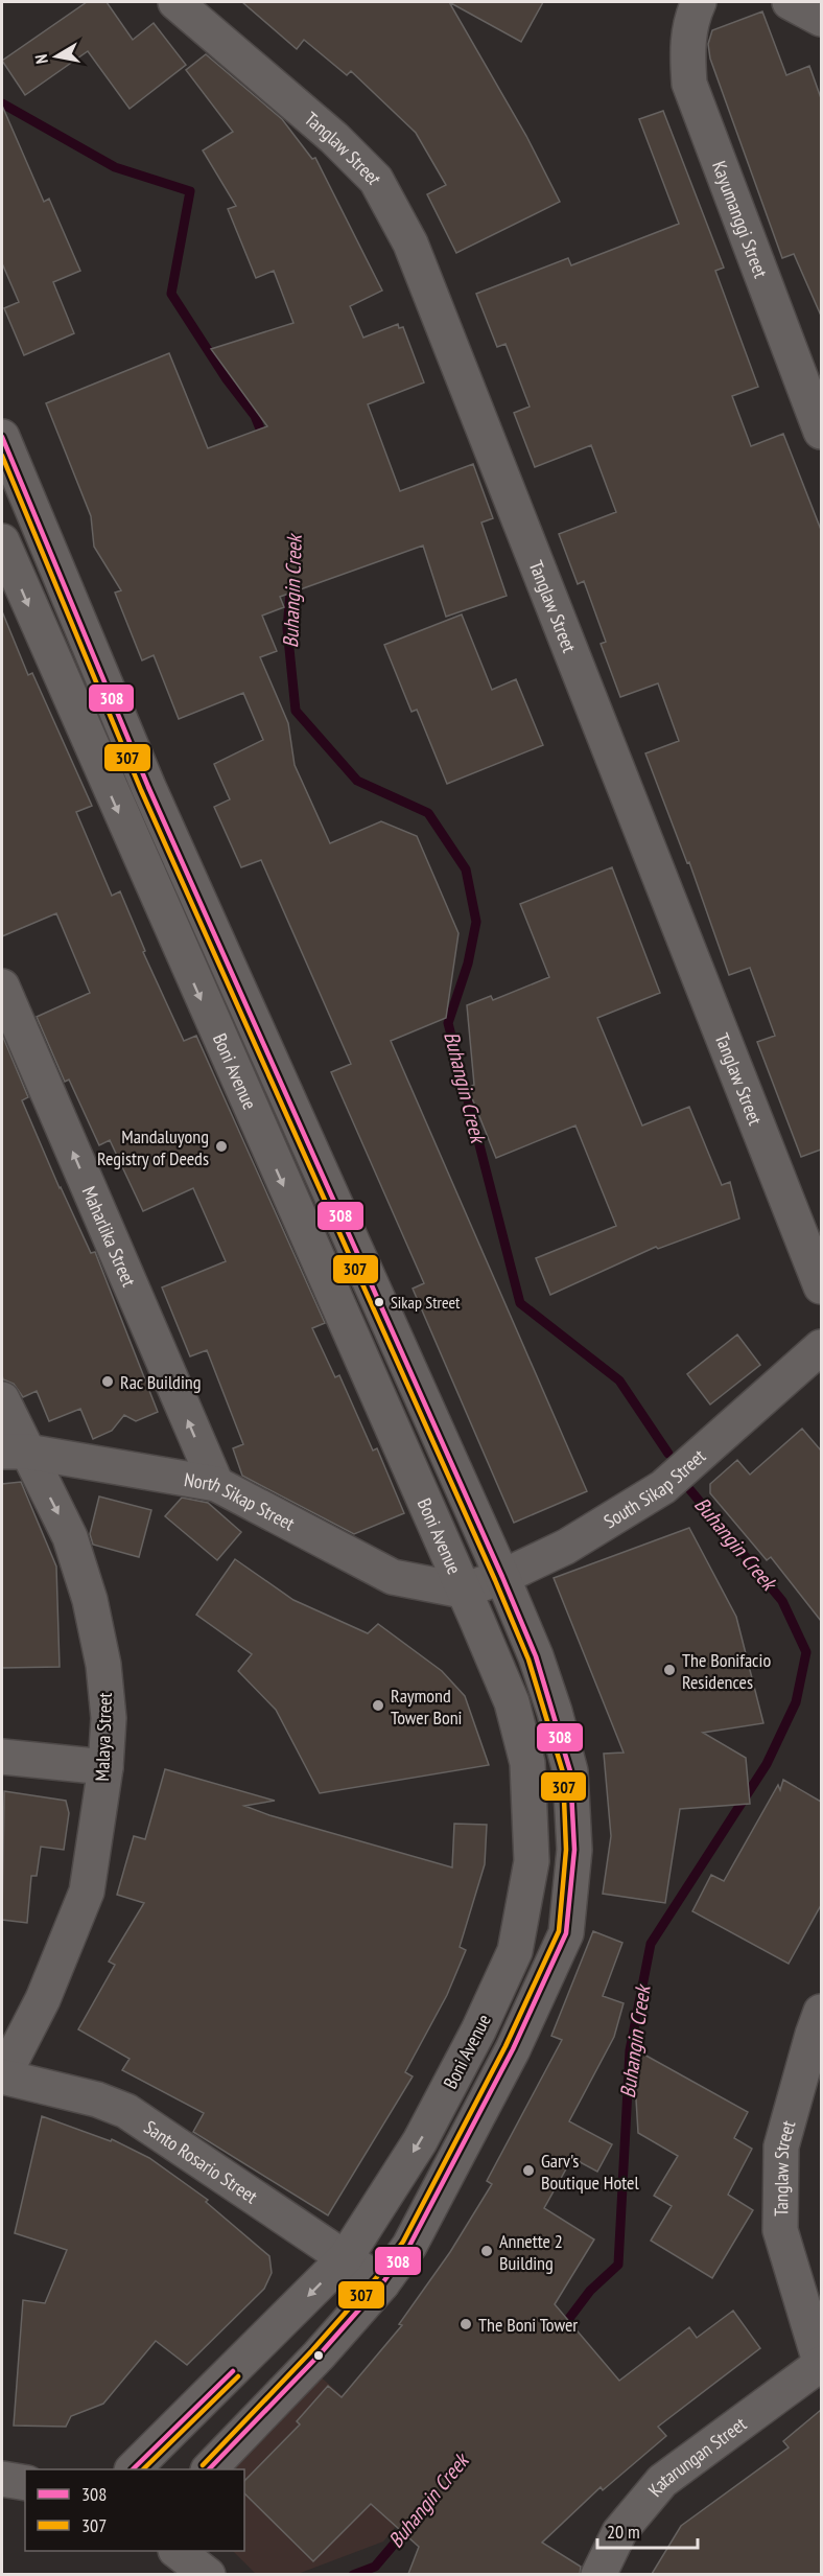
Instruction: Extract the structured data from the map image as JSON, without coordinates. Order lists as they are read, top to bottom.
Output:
{
  "streets": {
    "street": [
      "Tanglaw Street",
      "Kayumanggi Street",
      "Boni Avenue",
      "Maharlika Street",
      "South Sikap Street",
      "North Sikap Street",
      "Malaya Street",
      "Santo Rosario Street",
      "Katarungan Street"
    ]
  },
  "crossings": [
    ["Tanglaw Street", "Katarungan Street"],
    ["Boni Avenue", "South Sikap Street"],
    ["Boni Avenue", "North Sikap Street"],
    ["Boni Avenue", "Santo Rosario Street"],
    ["Maharlika Street", "North Sikap Street"],
    ["South Sikap Street", "North Sikap Street"],
    ["North Sikap Street", "Malaya Street"],
    ["Malaya Street", "Santo Rosario Street"]
  ],
  "one_way": ["Maharlika Street", "Malaya Street"],
  "water": ["Buhangin Creek"],
  "places": [
    "Mandaluyong Registry of Deeds",
    "Sikap Street",
    "Rac Building",
    "The Bonifacio Residences",
    "Raymond Tower Boni",
    "Garv's Boutique Hotel",
    "Annette 2 Building",
    "The Boni Tower"
  ],
  "lines": ["transit line 308", "transit line 307"],
  "legend": ["308", "307"],
  "scale_bar": "20 m",
  "north": "left"
}
